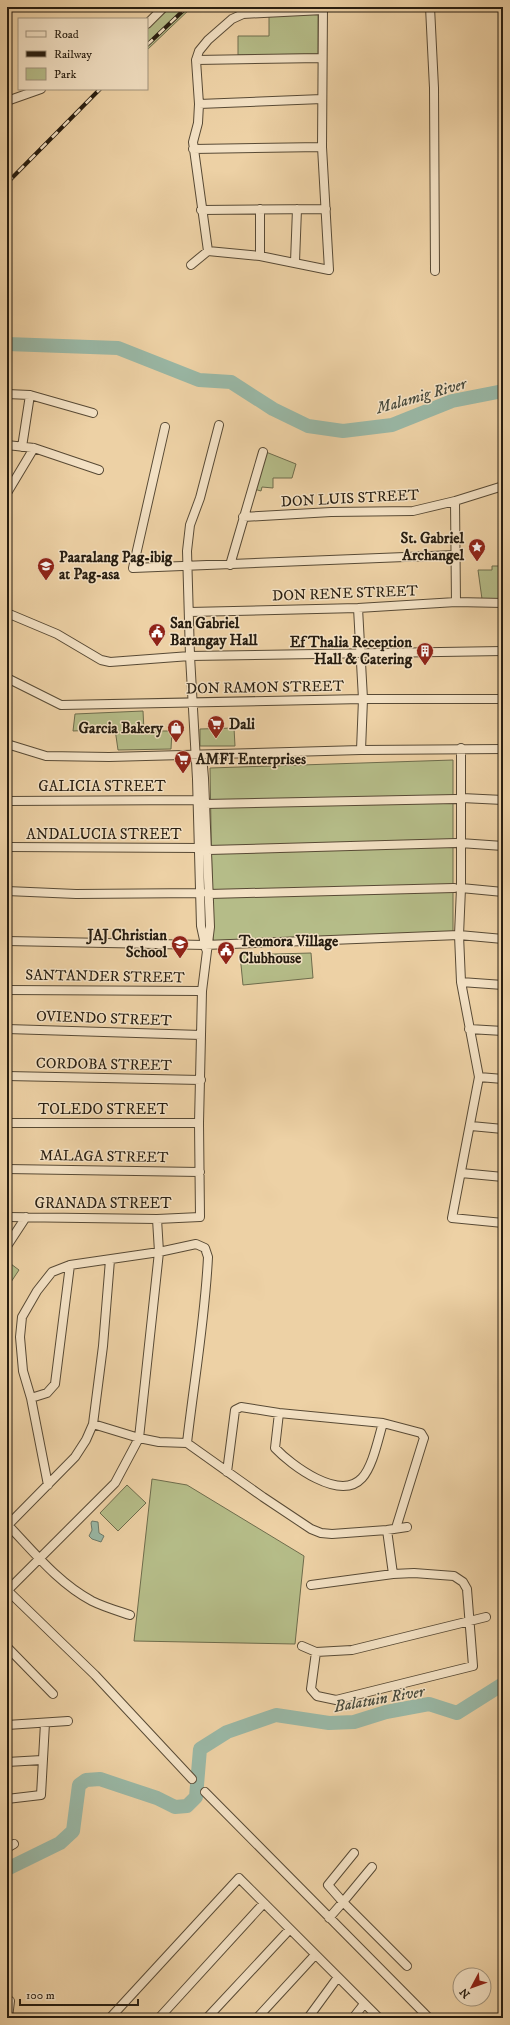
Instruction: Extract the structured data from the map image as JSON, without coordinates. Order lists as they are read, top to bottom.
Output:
{
  "streets": {
    "street": [
      "DON LUIS STREET",
      "DON RENE STREET",
      "DON RAMON STREET",
      "GALICIA STREET",
      "ANDALUCIA STREET",
      "SANTANDER STREET",
      "OVIENDO STREET",
      "CORDOBA STREET",
      "TOLEDO STREET",
      "MALAGA STREET",
      "GRANADA STREET"
    ]
  },
  "crossings": [
    ["MALAGA STREET", "GRANADA STREET"]
  ],
  "water": ["Malamig River", "Balatuin River"],
  "places": {
    "place": ["St. Gabriel Archangel"],
    "school or university": ["Paaralang Pag-ibig at Pag-asa", "JAJ Christian School"],
    "public building": ["San Gabriel Barangay Hall", "Teomora Village Clubhouse"],
    "building": ["Ef Thalia Reception Hall & Catering"],
    "supermarket": ["Dali", "AMFI Enterprises"],
    "shop": ["Garcia Bakery"]
  },
  "legend": ["Road", "Railway", "Park"],
  "scale_bar": "100 m",
  "north": "bottom left"
}
